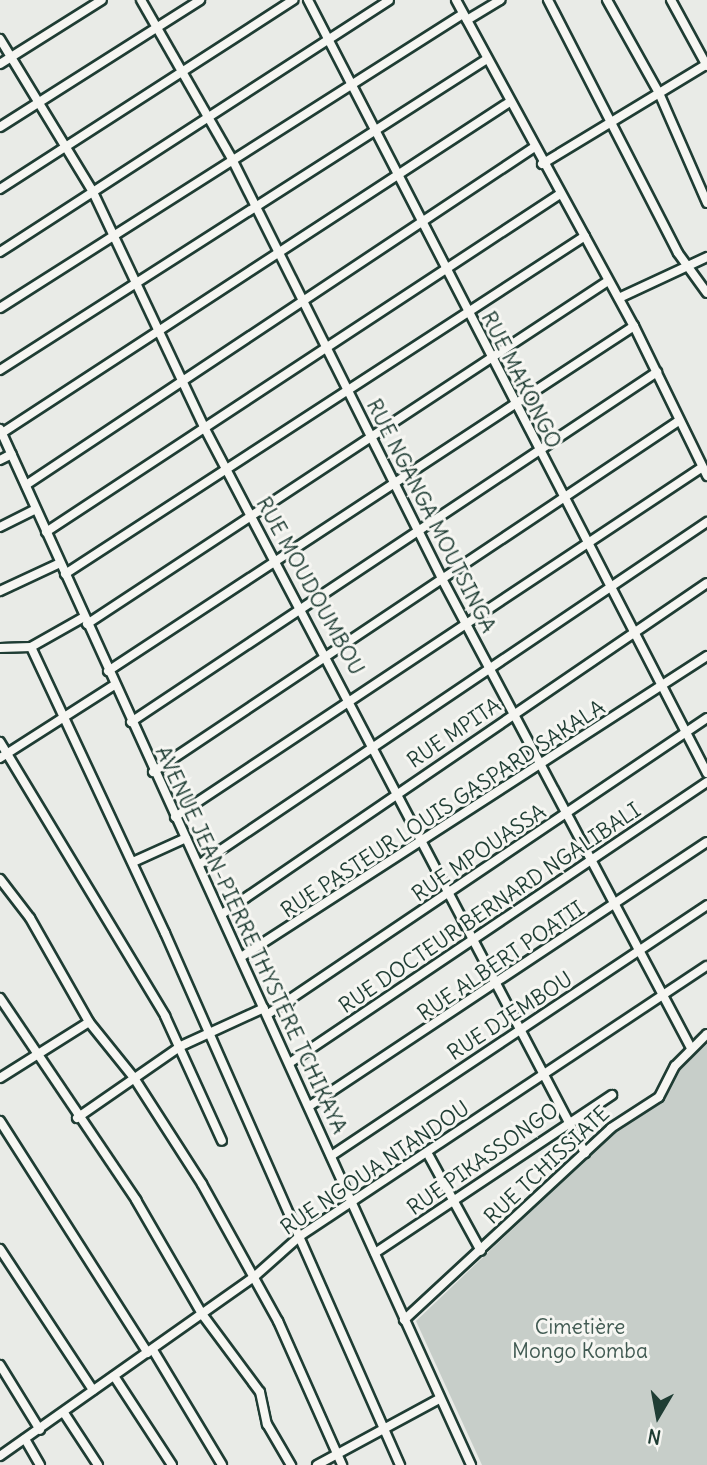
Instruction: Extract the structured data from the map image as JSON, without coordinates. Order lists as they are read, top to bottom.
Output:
{
  "streets": {
    "street": [
      "RUE MAKONGO",
      "RUE NGANGA MOUTSINGA",
      "RUE MOUDOUMBOU",
      "RUE MPITA",
      "RUE PASTEUR LOUIS GASPARD SAKALA",
      "RUE MPOUASSA",
      "RUE DOCTEUR BERNARD NGALIBALI",
      "AVENUE JEAN-PIERRE THYSTÈRE TCHIKAYA",
      "RUE ALBERT POATII",
      "RUE DJEMBOU",
      "RUE PIKASSONGO",
      "RUE TCHISSIATE",
      "RUE NGOUA NTANDOU"
    ]
  },
  "crossings": [
    ["RUE MAKONGO", "RUE MPITA"],
    ["RUE MAKONGO", "RUE PASTEUR LOUIS GASPARD SAKALA"],
    ["RUE MAKONGO", "RUE MPOUASSA"],
    ["RUE NGANGA MOUTSINGA", "RUE MPITA"],
    ["RUE NGANGA MOUTSINGA", "RUE PASTEUR LOUIS GASPARD SAKALA"],
    ["RUE NGANGA MOUTSINGA", "RUE MPOUASSA"],
    ["RUE NGANGA MOUTSINGA", "RUE DOCTEUR BERNARD NGALIBALI"],
    ["RUE NGANGA MOUTSINGA", "RUE ALBERT POATII"],
    ["RUE NGANGA MOUTSINGA", "RUE DJEMBOU"],
    ["RUE NGANGA MOUTSINGA", "RUE TCHISSIATE"],
    ["RUE NGANGA MOUTSINGA", "RUE NGOUA NTANDOU"],
    ["RUE MOUDOUMBOU", "RUE MPITA"],
    ["RUE MOUDOUMBOU", "RUE PASTEUR LOUIS GASPARD SAKALA"],
    ["RUE MOUDOUMBOU", "RUE MPOUASSA"],
    ["RUE MOUDOUMBOU", "RUE DOCTEUR BERNARD NGALIBALI"],
    ["RUE MOUDOUMBOU", "RUE ALBERT POATII"],
    ["RUE MOUDOUMBOU", "RUE DJEMBOU"],
    ["RUE MOUDOUMBOU", "RUE PIKASSONGO"],
    ["RUE MOUDOUMBOU", "RUE TCHISSIATE"],
    ["RUE MOUDOUMBOU", "RUE NGOUA NTANDOU"],
    ["RUE MPITA", "AVENUE JEAN-PIERRE THYSTÈRE TCHIKAYA"],
    ["RUE PASTEUR LOUIS GASPARD SAKALA", "AVENUE JEAN-PIERRE THYSTÈRE TCHIKAYA"],
    ["RUE MPOUASSA", "AVENUE JEAN-PIERRE THYSTÈRE TCHIKAYA"],
    ["RUE DOCTEUR BERNARD NGALIBALI", "AVENUE JEAN-PIERRE THYSTÈRE TCHIKAYA"],
    ["AVENUE JEAN-PIERRE THYSTÈRE TCHIKAYA", "RUE ALBERT POATII"],
    ["AVENUE JEAN-PIERRE THYSTÈRE TCHIKAYA", "RUE DJEMBOU"],
    ["AVENUE JEAN-PIERRE THYSTÈRE TCHIKAYA", "RUE PIKASSONGO"],
    ["AVENUE JEAN-PIERRE THYSTÈRE TCHIKAYA", "RUE TCHISSIATE"],
    ["AVENUE JEAN-PIERRE THYSTÈRE TCHIKAYA", "RUE NGOUA NTANDOU"]
  ],
  "parks": ["Cimetière Mongo Komba"],
  "north": "bottom"
}
